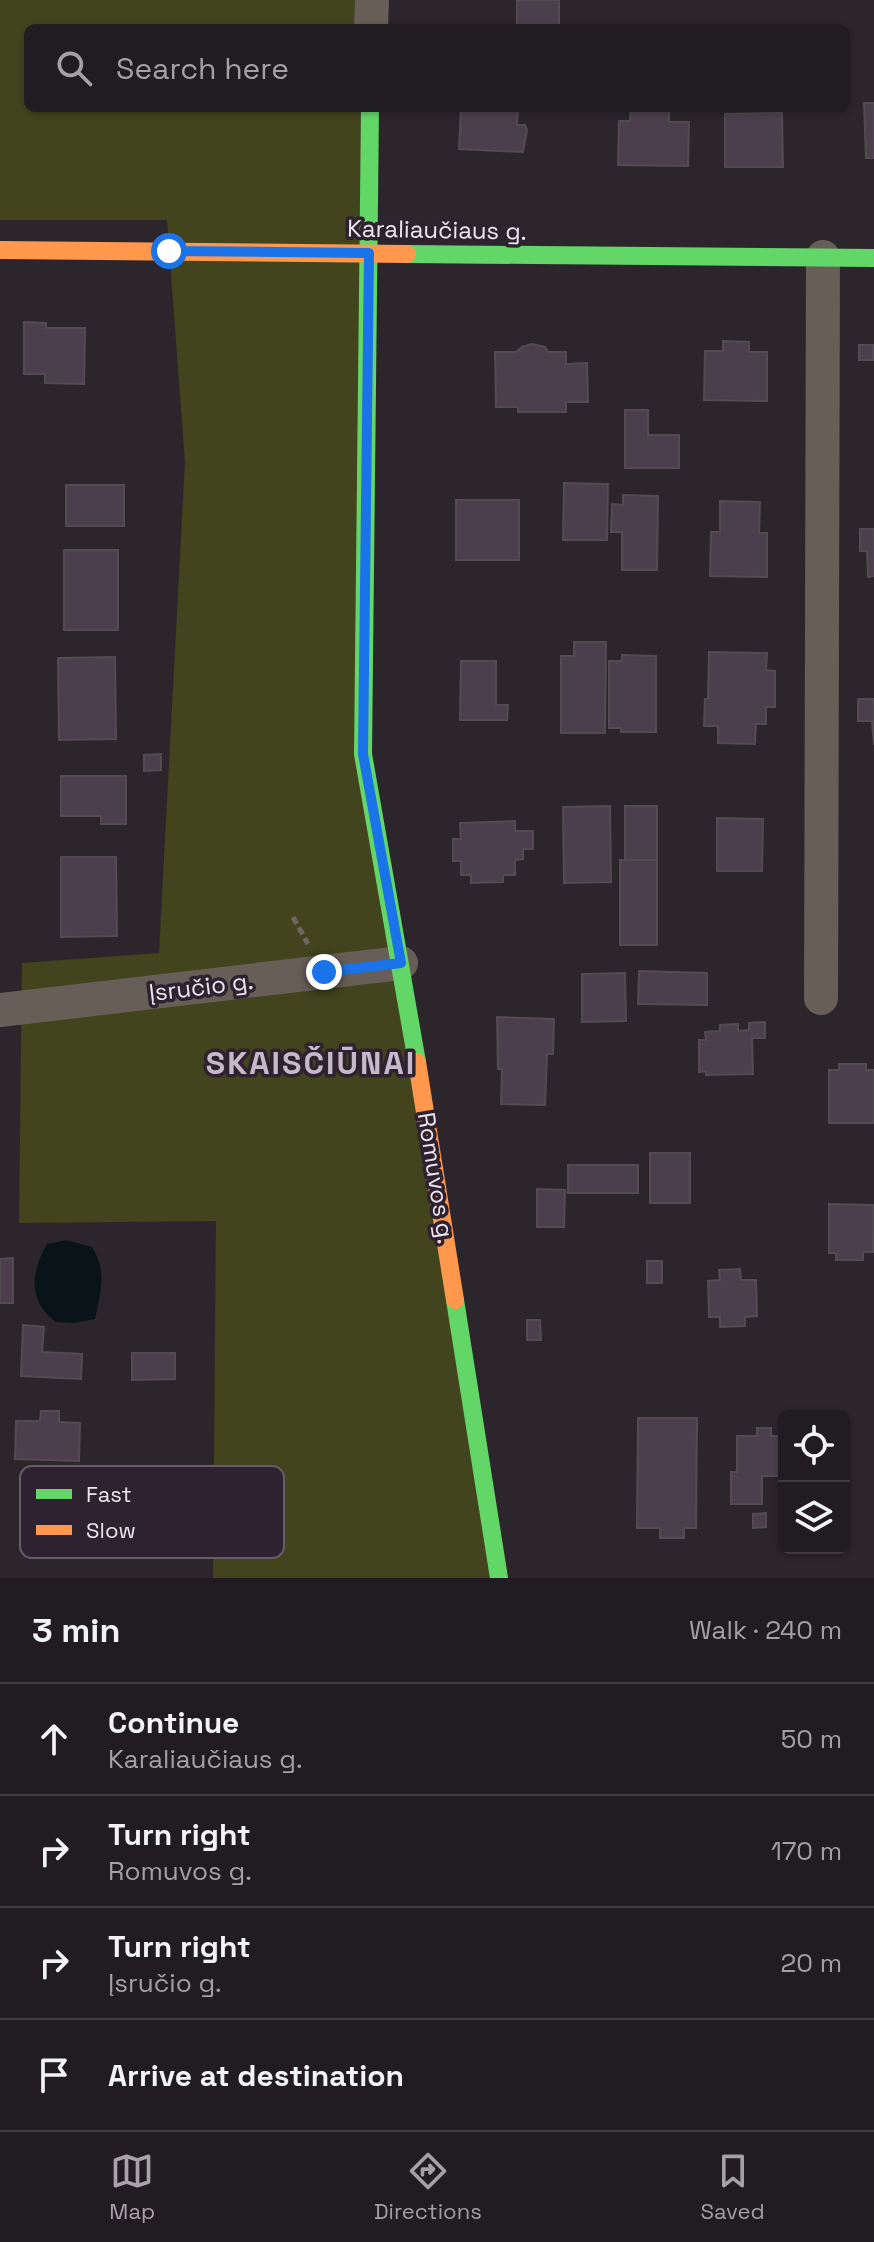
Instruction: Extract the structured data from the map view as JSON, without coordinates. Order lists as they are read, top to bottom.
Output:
{
  "streets": {
    "street": ["Karaliaučiaus g.", "Įsručio g.", "Romuvos g."]
  },
  "crossings": [
    ["Karaliaučiaus g.", "Romuvos g."],
    ["Įsručio g.", "Romuvos g."]
  ],
  "districts": ["SKAISČIŪNAI"],
  "legend": ["Fast", "Slow"],
  "page": {
    "search": "Search here",
    "heading": ["3 min", "Walk · 240 m"],
    "list": [
      ["Continue", "Karaliaučiaus g.", "50 m"],
      ["Turn right", "Romuvos g.", "170 m"],
      ["Turn right", "Įsručio g.", "20 m"],
      "Arrive at destination"
    ],
    "nav": ["Map", "Directions", "Saved"]
  }
}
